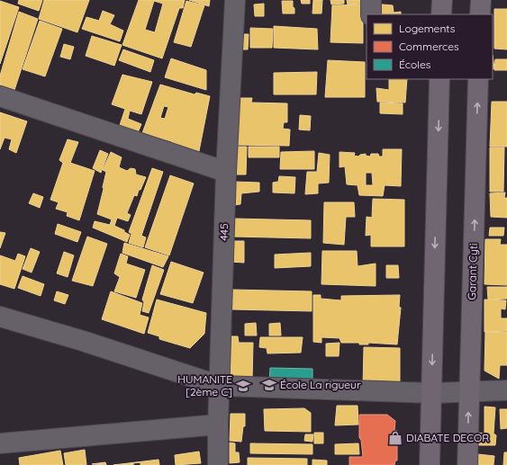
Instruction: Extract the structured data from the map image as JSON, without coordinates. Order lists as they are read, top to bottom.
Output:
{
  "streets": {
    "main road": ["Garant Cyti"],
    "street": ["445"]
  },
  "places": {
    "school or university": ["École La rigueur", "HUMANITE [2ème C]"],
    "shop": ["DIABATE DECOR"]
  },
  "legend": ["Logements", "Commerces", "Écoles"]
}
